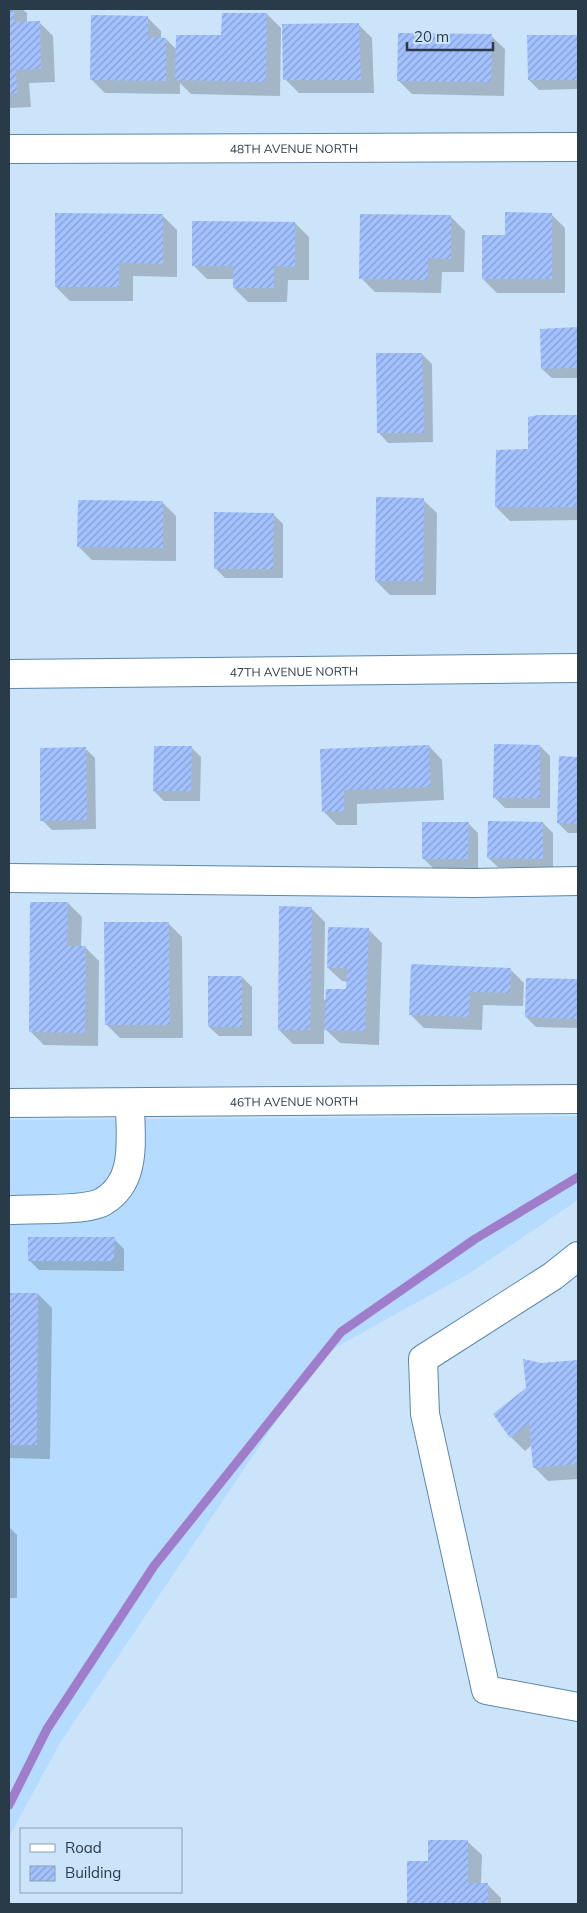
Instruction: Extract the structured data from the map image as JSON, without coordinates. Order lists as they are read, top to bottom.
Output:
{
  "streets": {
    "street": ["48TH AVENUE NORTH", "47TH AVENUE NORTH", "46TH AVENUE NORTH"]
  },
  "legend": ["Road", "Building"],
  "scale_bar": "20 m"
}
